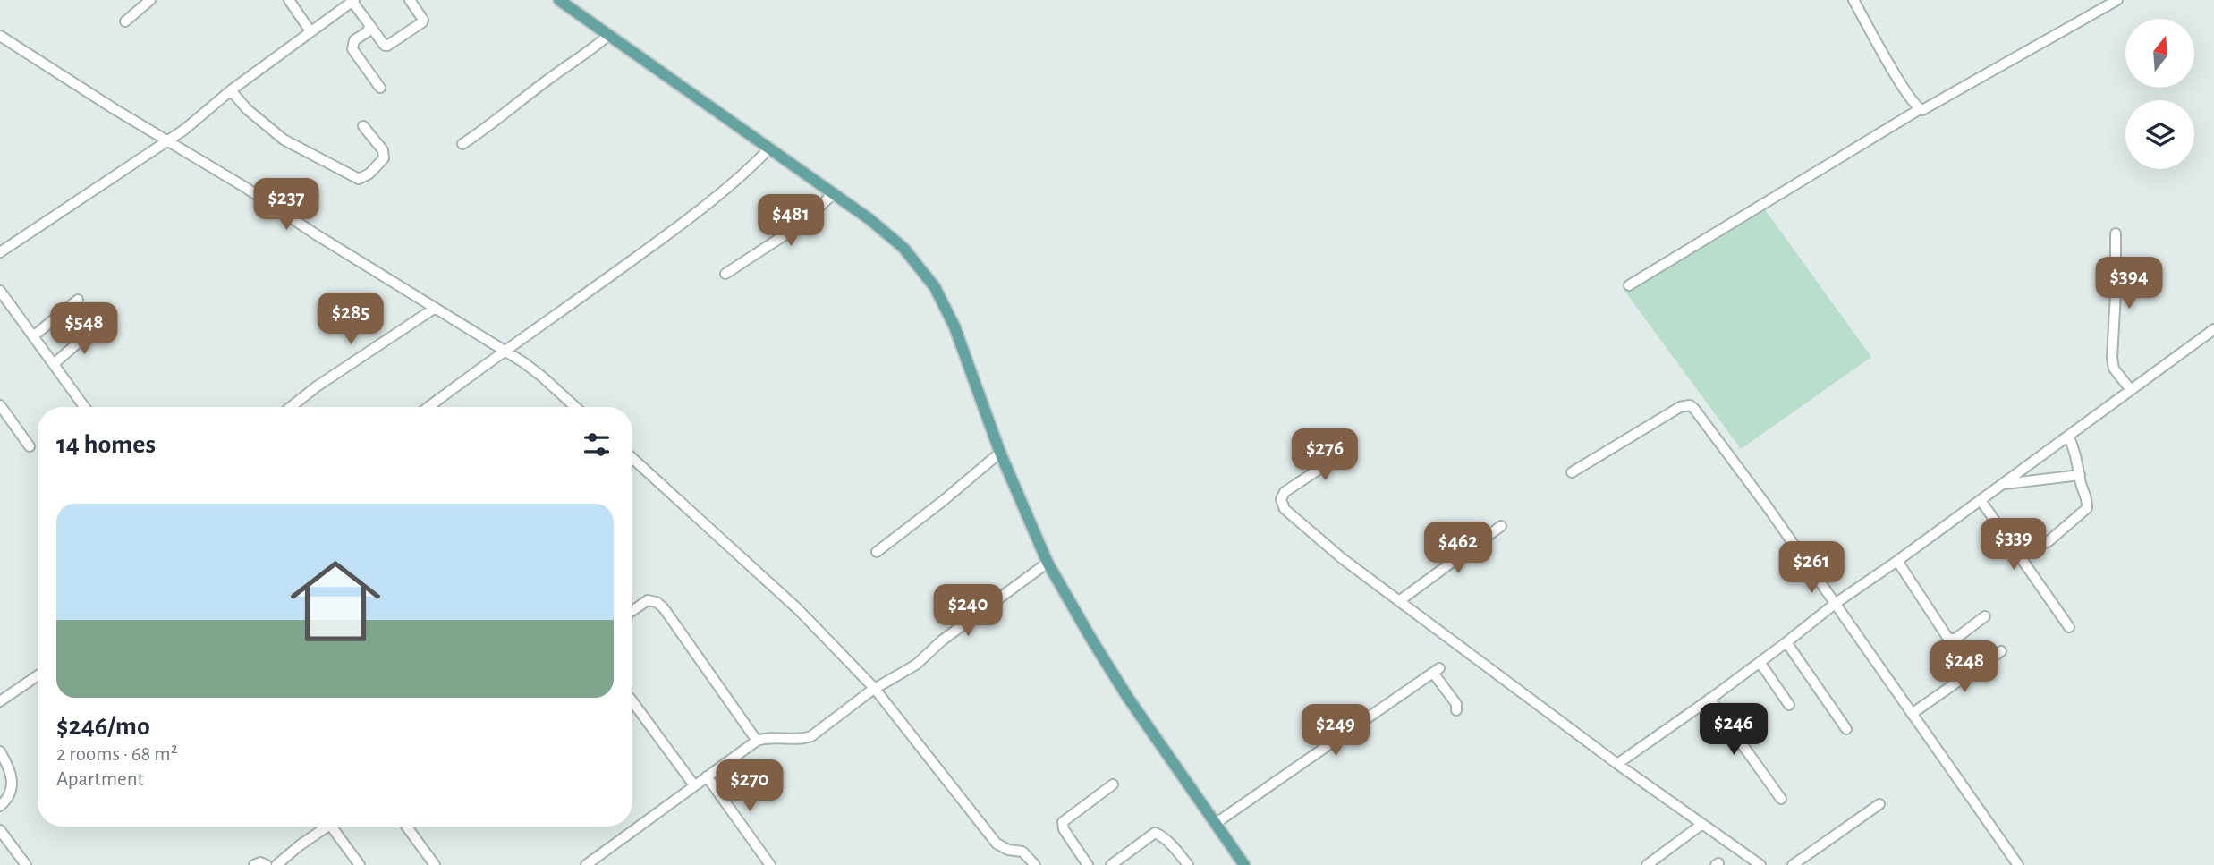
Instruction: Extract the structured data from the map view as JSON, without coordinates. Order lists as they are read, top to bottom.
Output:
{
  "north": "top",
  "page": {
    "price": [
      "$237",
      "$481",
      "$394",
      "$285",
      "$548",
      "$276",
      "$339",
      "$462",
      "$261",
      "$240",
      "$248",
      "$246",
      "$249",
      "$270"
    ],
    "heading": "14 homes",
    "list": [
      {
        "name": "$246/mo",
        "note": "2 rooms · 68 m² · Apartment"
      }
    ]
  }
}
